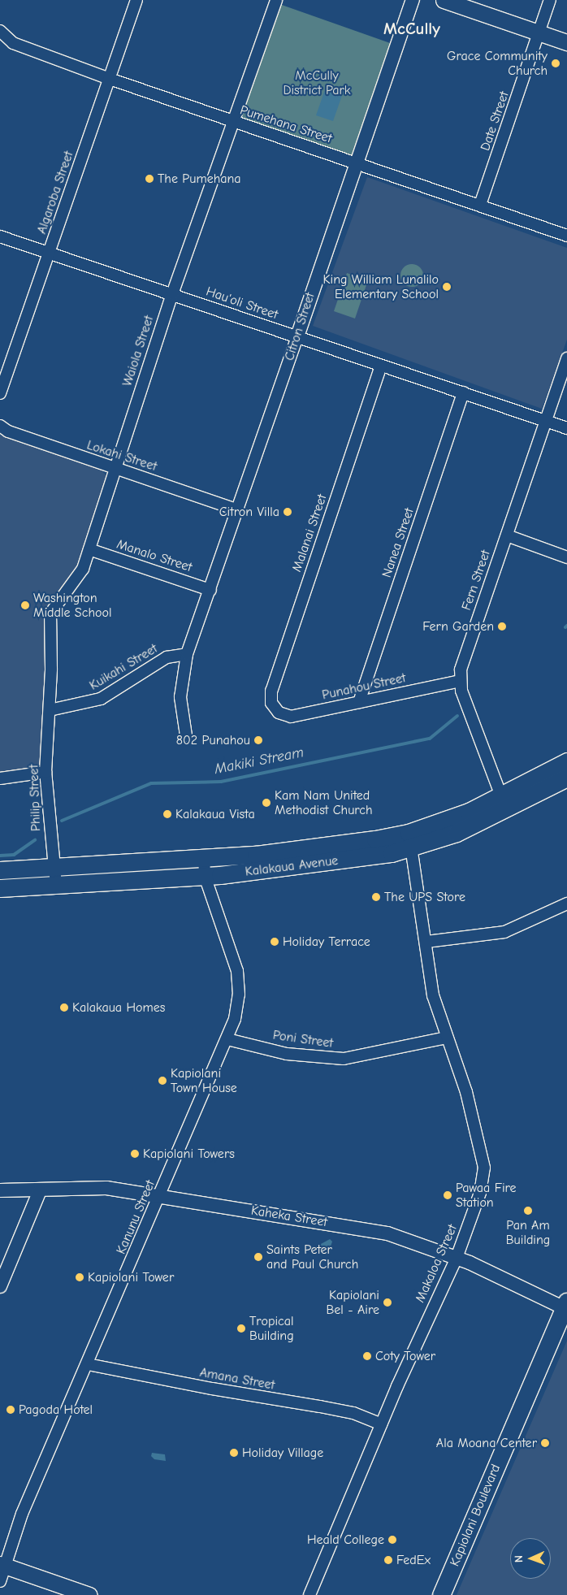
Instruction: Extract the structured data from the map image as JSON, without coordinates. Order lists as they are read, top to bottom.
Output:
{
  "streets": {
    "main road": ["Kalakaua Avenue", "Kapiolani Boulevard"],
    "street": [
      "Date Street",
      "Pumehana Street",
      "Algaroba Street",
      "Hau'oli Street",
      "Citron Street",
      "Waiola Street",
      "Lokahi Street",
      "Malanai Street",
      "Nanea Street",
      "Manalo Street",
      "Fern Street",
      "Kuikahi Street",
      "Punahou Street",
      "Philip Street",
      "Poni Street",
      "Kaheka Street",
      "Kanunu Street",
      "Makaloa Street",
      "Amana Street"
    ]
  },
  "crossings": [
    ["Date Street", "Pumehana Street"],
    ["Pumehana Street", "Algaroba Street"],
    ["Pumehana Street", "Citron Street"],
    ["Pumehana Street", "Waiola Street"],
    ["Algaroba Street", "Hau'oli Street"],
    ["Hau'oli Street", "Citron Street"],
    ["Hau'oli Street", "Waiola Street"],
    ["Hau'oli Street", "Malanai Street"],
    ["Hau'oli Street", "Nanea Street"],
    ["Hau'oli Street", "Fern Street"],
    ["Citron Street", "Lokahi Street"],
    ["Citron Street", "Manalo Street"],
    ["Citron Street", "Kuikahi Street"],
    ["Waiola Street", "Lokahi Street"],
    ["Waiola Street", "Manalo Street"],
    ["Waiola Street", "Kuikahi Street"],
    ["Waiola Street", "Philip Street"],
    ["Malanai Street", "Punahou Street"],
    ["Nanea Street", "Punahou Street"],
    ["Fern Street", "Punahou Street"],
    ["Kuikahi Street", "Philip Street"],
    ["Philip Street", "Kalakaua Avenue"],
    ["Kalakaua Avenue", "Kanunu Street"],
    ["Kalakaua Avenue", "Makaloa Street"],
    ["Poni Street", "Kanunu Street"],
    ["Poni Street", "Makaloa Street"],
    ["Kaheka Street", "Kanunu Street"],
    ["Kaheka Street", "Makaloa Street"],
    ["Kaheka Street", "Kapiolani Boulevard"],
    ["Kanunu Street", "Amana Street"],
    ["Makaloa Street", "Amana Street"]
  ],
  "districts": ["McCully"],
  "water": ["Makiki Stream"],
  "parks": ["McCully District Park"],
  "places": [
    "Grace Community Church",
    "The Pumehana",
    "King William Lunalilo Elementary School",
    "Citron Villa",
    "Washington Middle School",
    "Fern Garden",
    "802 Punahou",
    "Kam Nam United Methodist Church",
    "Kalakaua Vista",
    "The UPS Store",
    "Holiday Terrace",
    "Kalakaua Homes",
    "Kapiolani Town House",
    "Kapiolani Towers",
    "Pawaa Fire Station",
    "Pan Am Building",
    "Saints Peter and Paul Church",
    "Kapiolani Tower",
    "Kapiolani Bel - Aire",
    "Tropical Building",
    "Coty Tower",
    "Pagoda Hotel",
    "Ala Moana Center",
    "Holiday Village",
    "Heald College",
    "FedEx"
  ],
  "north": "left"
}
